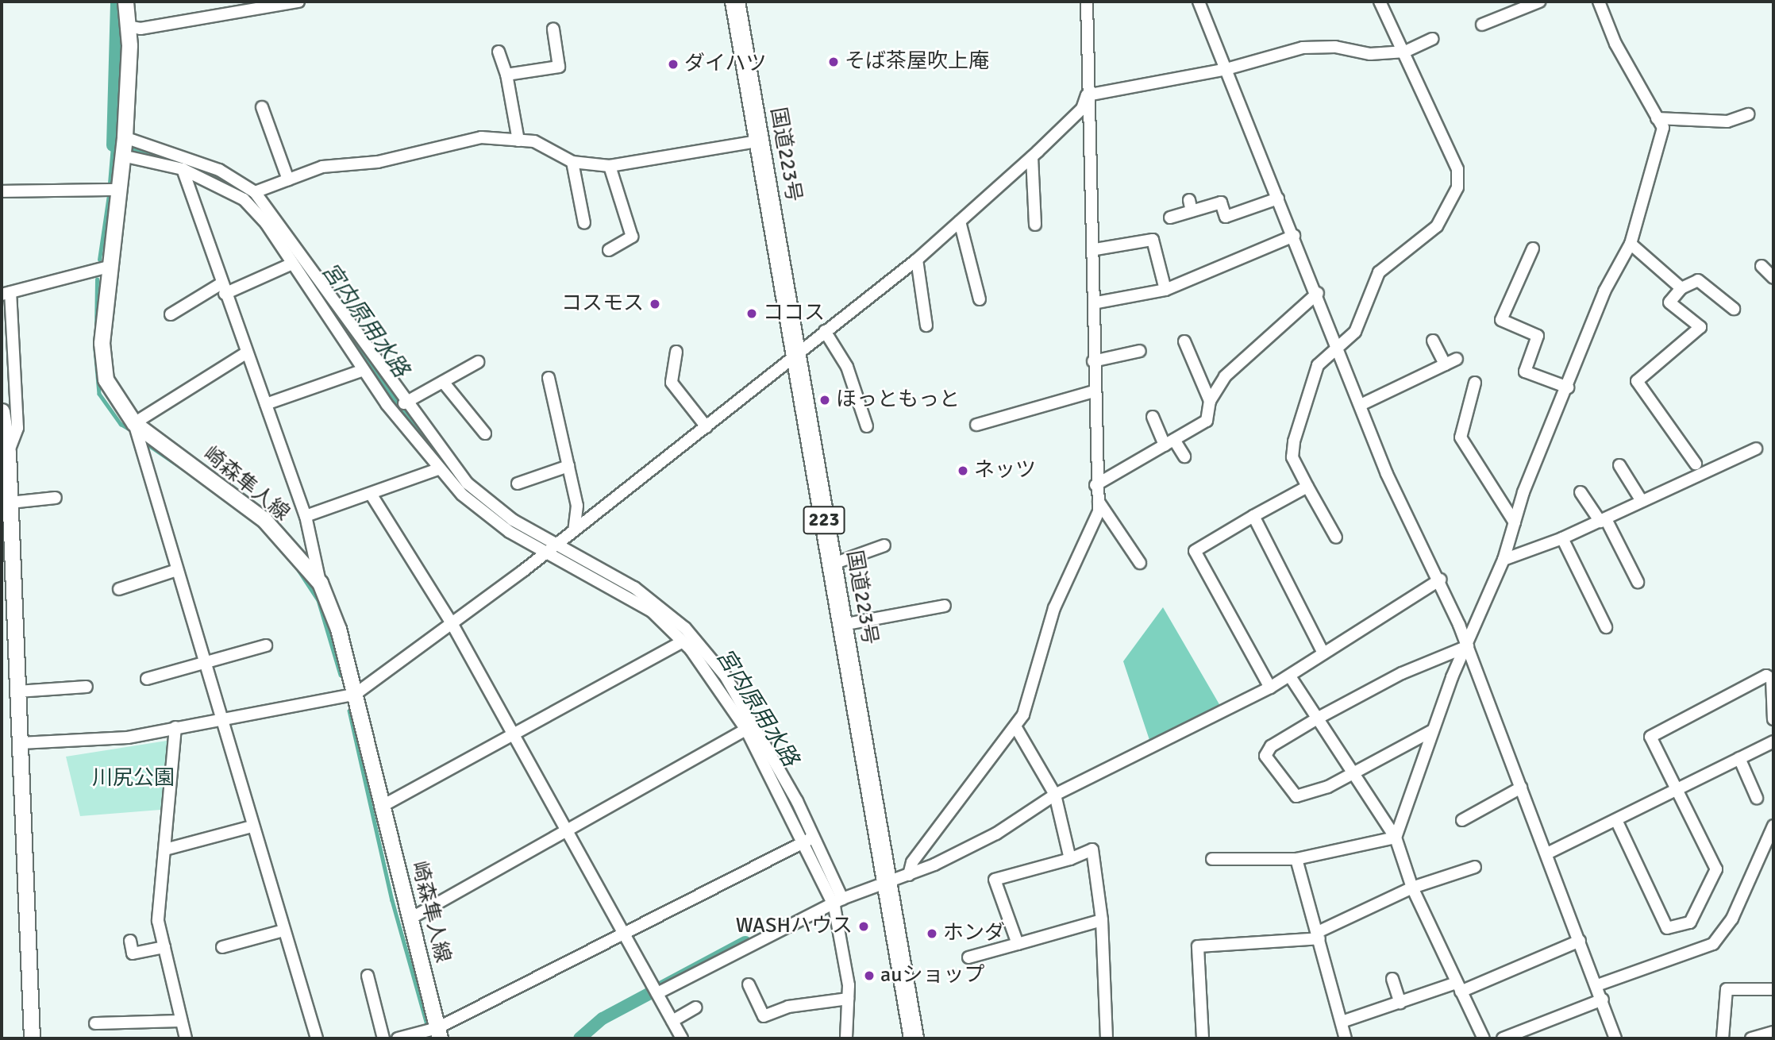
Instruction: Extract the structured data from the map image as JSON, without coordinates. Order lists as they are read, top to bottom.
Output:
{
  "streets": {
    "highway": ["国道223号", "223"],
    "main road": ["崎森隼人線"]
  },
  "water": ["宮内原用水路"],
  "parks": ["川尻公園"],
  "places": [
    "そば茶屋吹上庵",
    "ダイハツ",
    "コスモス",
    "ココス",
    "ほっともっと",
    "ネッツ",
    "WASHハウス",
    "ホンダ",
    "auショップ"
  ]
}
